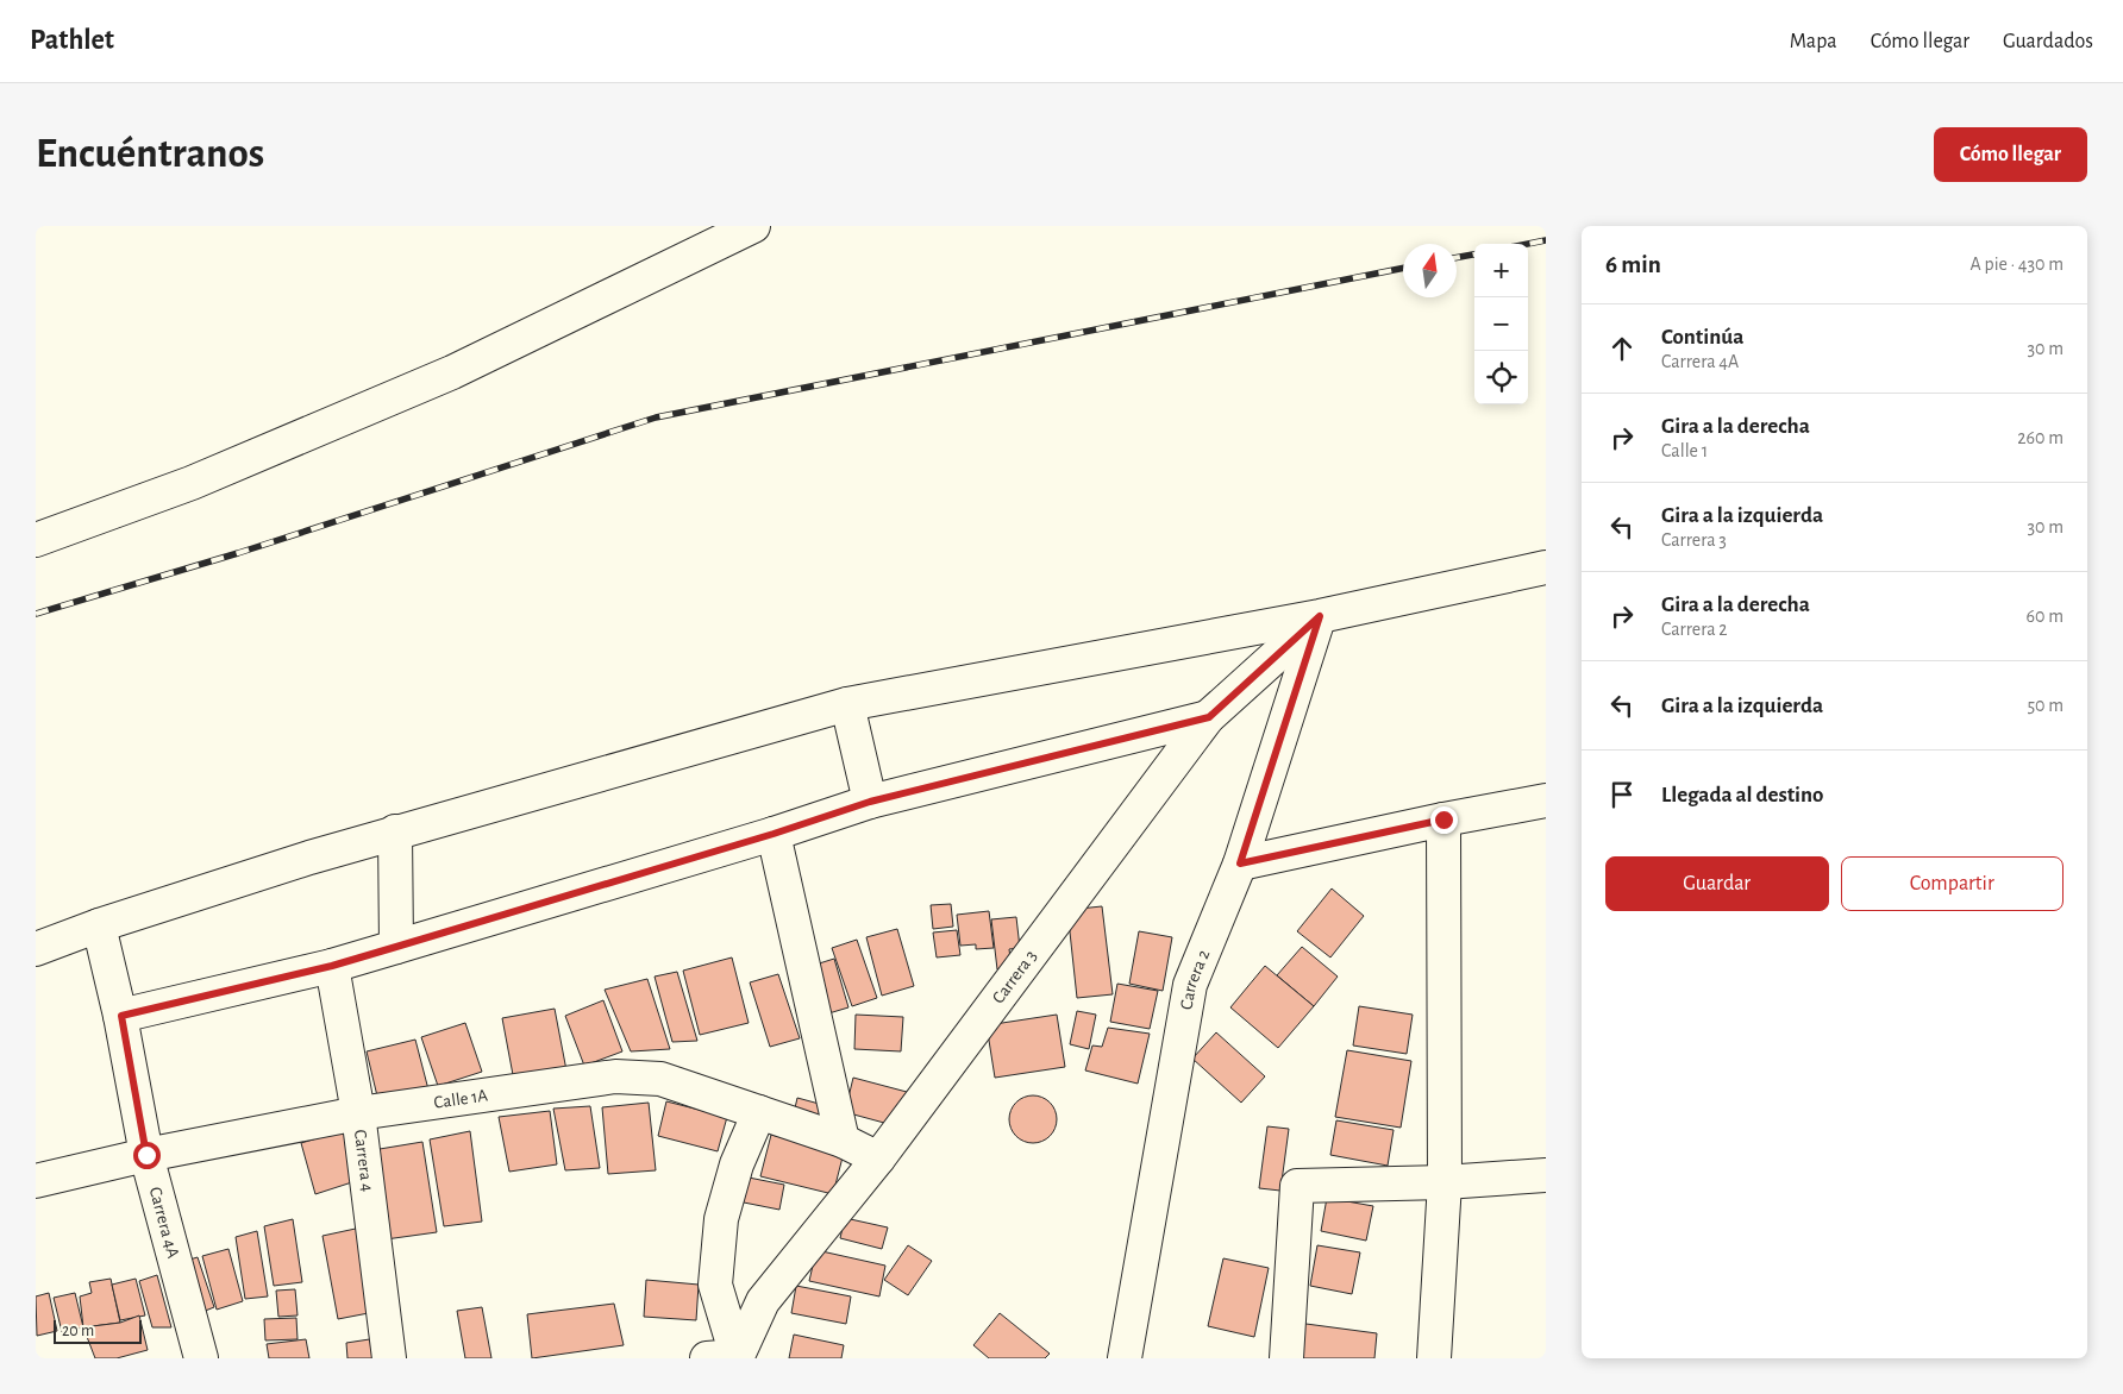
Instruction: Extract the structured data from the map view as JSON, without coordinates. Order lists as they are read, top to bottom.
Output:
{
  "streets": {
    "street": [
      "Carrera 3",
      "Carrera 2",
      "Calle 1A",
      "Carrera 4",
      "Carrera 4A"
    ]
  },
  "crossings": [
    ["Carrera 3", "Carrera 2"],
    ["Carrera 3", "Calle 1A"],
    ["Calle 1A", "Carrera 4"],
    ["Calle 1A", "Carrera 4A"]
  ],
  "scale_bar": "20 m",
  "north": "top",
  "page": {
    "header": "Pathlet",
    "nav": ["Mapa", "Cómo llegar", "Guardados"],
    "buttons": [
      "Cómo llegar",
      ["Guardar", "Compartir"]
    ],
    "title": "Encuéntranos",
    "heading": ["6 min", "A pie · 430 m"],
    "map_buttons": ["+", "−"],
    "list": [
      ["Continúa", "Carrera 4A", "30 m"],
      ["Gira a la derecha", "Calle 1", "260 m"],
      ["Gira a la izquierda", "Carrera 3", "30 m"],
      ["Gira a la derecha", "Carrera 2", "60 m"],
      ["Gira a la izquierda", "50 m"],
      "Llegada al destino"
    ],
    "scale": "20 m"
  }
}
